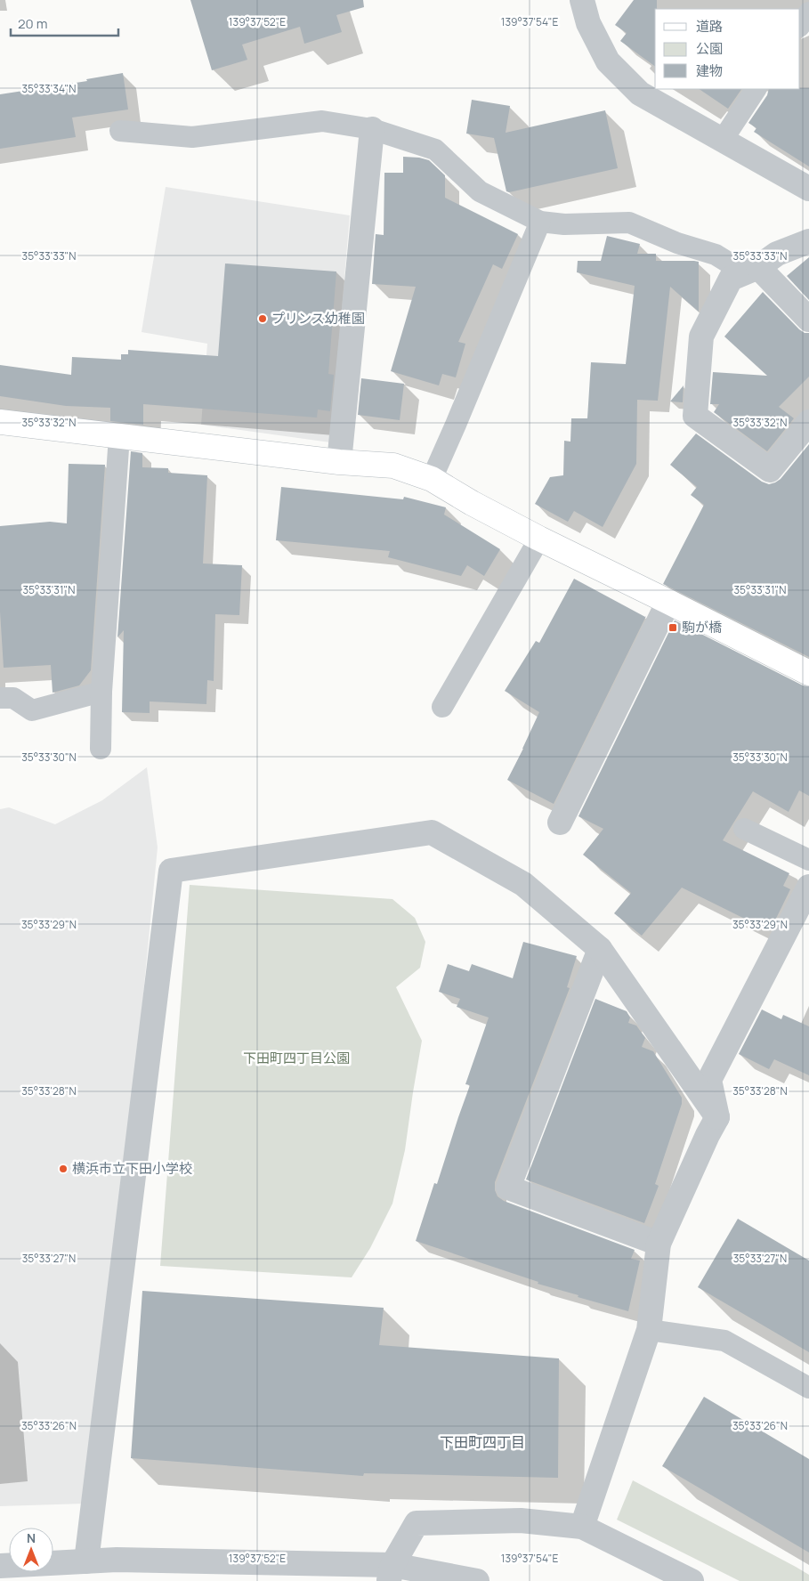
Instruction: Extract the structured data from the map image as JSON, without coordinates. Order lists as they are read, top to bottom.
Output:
{
  "districts": ["下田町四丁目"],
  "parks": ["下田町四丁目公園"],
  "places": {
    "other": ["プリンス幼稚園", "横浜市立下田小学校"],
    "transit": ["駒が橋"]
  },
  "legend": ["道路", "公園", "建物"],
  "scale_bar": "20 m",
  "north": "top",
  "coordinates": [
    "139°37'52\"E",
    "139°37'54\"E",
    "35°33'34\"N",
    "35°33'33\"N",
    "35°33'32\"N",
    "35°33'31\"N",
    "35°33'30\"N",
    "35°33'29\"N",
    "35°33'28\"N",
    "35°33'27\"N",
    "35°33'26\"N"
  ]
}
